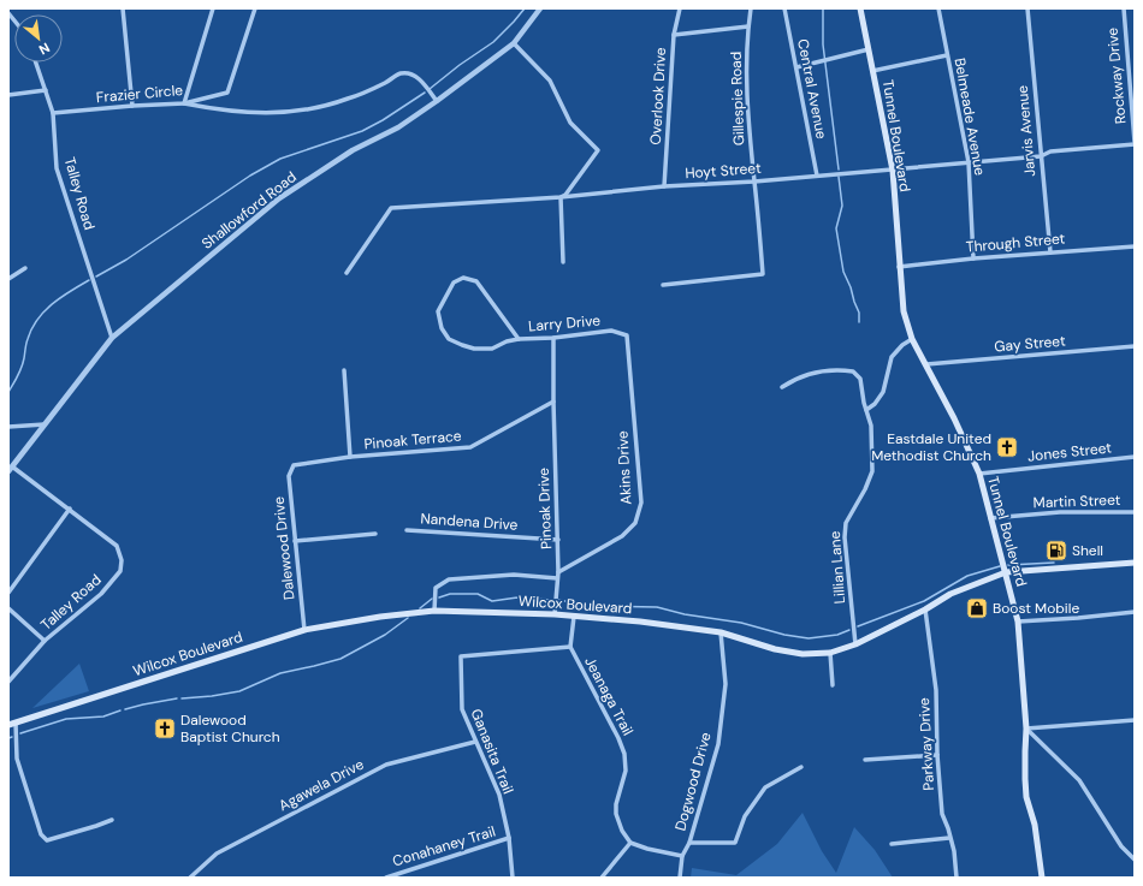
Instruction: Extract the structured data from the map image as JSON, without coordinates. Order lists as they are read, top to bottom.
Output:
{
  "streets": {
    "main road": ["Tunnel Boulevard", "Wilcox Boulevard"],
    "street": [
      "Rockway Drive",
      "Central Avenue",
      "Frazier Circle",
      "Overlook Drive",
      "Gillespie Road",
      "Belmeade Avenue",
      "Jarvis Avenue",
      "Hoyt Street",
      "Talley Road",
      "Shallowford Road",
      "Through Street",
      "Larry Drive",
      "Gay Street",
      "Pinoak Terrace",
      "Jones Street",
      "Akins Drive",
      "Martin Street",
      "Pinoak Drive",
      "Nandena Drive",
      "Dalewood Drive",
      "Lillian Lane",
      "Jeanaga Trail",
      "Parkway Drive",
      "Ganasita Trail",
      "Dogwood Drive",
      "Agawela Drive",
      "Conahaney Trail"
    ]
  },
  "crossings": [
    ["Rockway Drive", "Hoyt Street"],
    ["Central Avenue", "Hoyt Street"],
    ["Frazier Circle", "Talley Road"],
    ["Overlook Drive", "Hoyt Street"],
    ["Gillespie Road", "Hoyt Street"],
    ["Belmeade Avenue", "Hoyt Street"],
    ["Belmeade Avenue", "Through Street"],
    ["Jarvis Avenue", "Hoyt Street"],
    ["Jarvis Avenue", "Through Street"],
    ["Tunnel Boulevard", "Hoyt Street"],
    ["Tunnel Boulevard", "Through Street"],
    ["Tunnel Boulevard", "Gay Street"],
    ["Tunnel Boulevard", "Jones Street"],
    ["Tunnel Boulevard", "Martin Street"],
    ["Tunnel Boulevard", "Wilcox Boulevard"],
    ["Talley Road", "Shallowford Road"],
    ["Larry Drive", "Akins Drive"],
    ["Larry Drive", "Pinoak Drive"],
    ["Pinoak Terrace", "Pinoak Drive"],
    ["Pinoak Terrace", "Dalewood Drive"],
    ["Akins Drive", "Pinoak Drive"],
    ["Pinoak Drive", "Nandena Drive"],
    ["Pinoak Drive", "Wilcox Boulevard"],
    ["Dalewood Drive", "Wilcox Boulevard"],
    ["Lillian Lane", "Wilcox Boulevard"],
    ["Wilcox Boulevard", "Jeanaga Trail"],
    ["Wilcox Boulevard", "Parkway Drive"],
    ["Wilcox Boulevard", "Dogwood Drive"],
    ["Jeanaga Trail", "Ganasita Trail"],
    ["Ganasita Trail", "Agawela Drive"],
    ["Ganasita Trail", "Conahaney Trail"]
  ],
  "places": {
    "church": ["Eastdale United Methodist Church", "Dalewood Baptist Church"],
    "fuel station": ["Shell"],
    "shop": ["Boost Mobile"]
  },
  "north": "bottom right"
}
